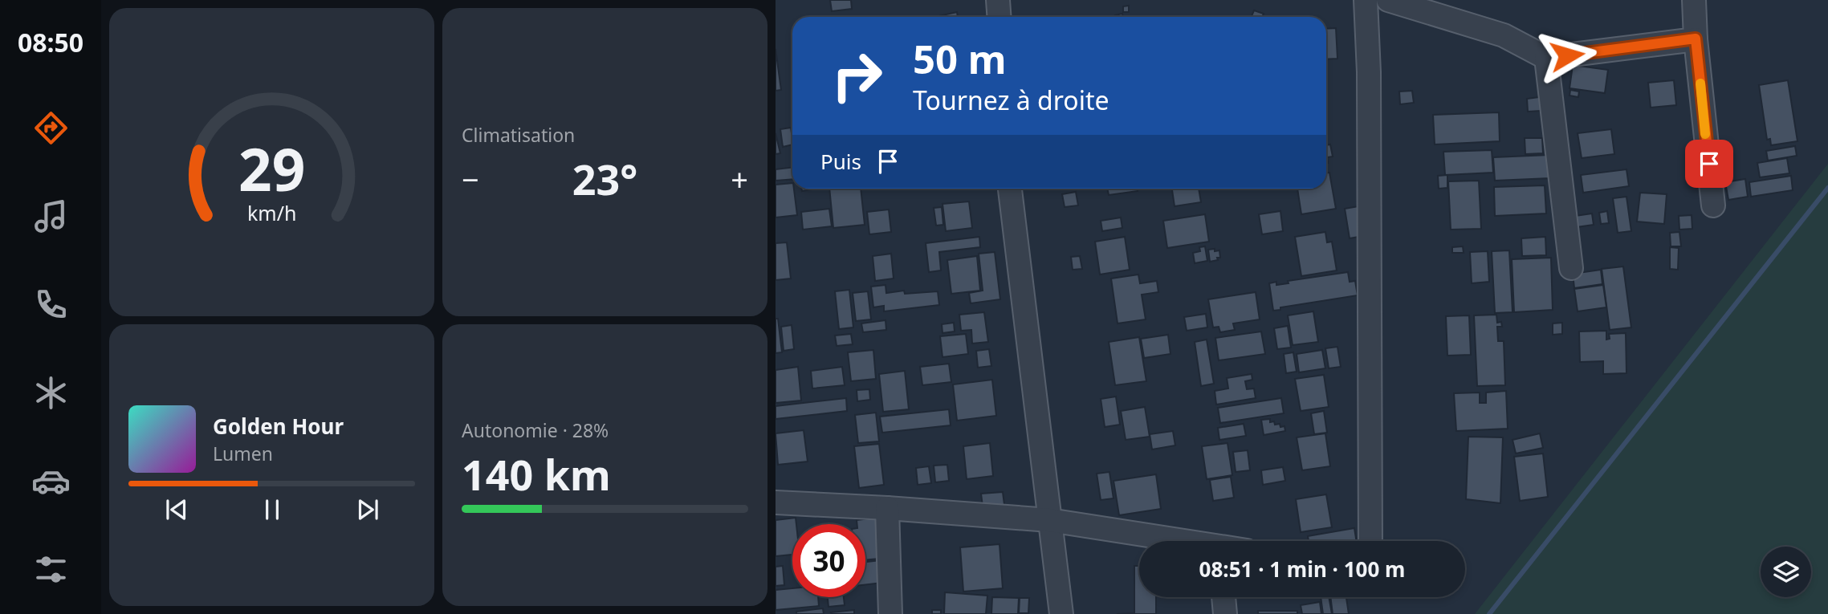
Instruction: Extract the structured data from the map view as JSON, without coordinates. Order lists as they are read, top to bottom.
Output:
{
  "page": {
    "tabs": "08:50",
    "tile": [
      "Climatisation",
      ["Autonomie · 28%", "140 km"]
    ],
    "turn": ["50 m", "Tournez à droite"],
    "then": "Puis",
    "heat": ["−", "23°", "+"],
    "song": ["Golden Hour", "Lumen"],
    "limit": "30",
    "trip": "08:51 · 1 min · 100 m",
    "gauge": ["29", "km/h"]
  }
}
